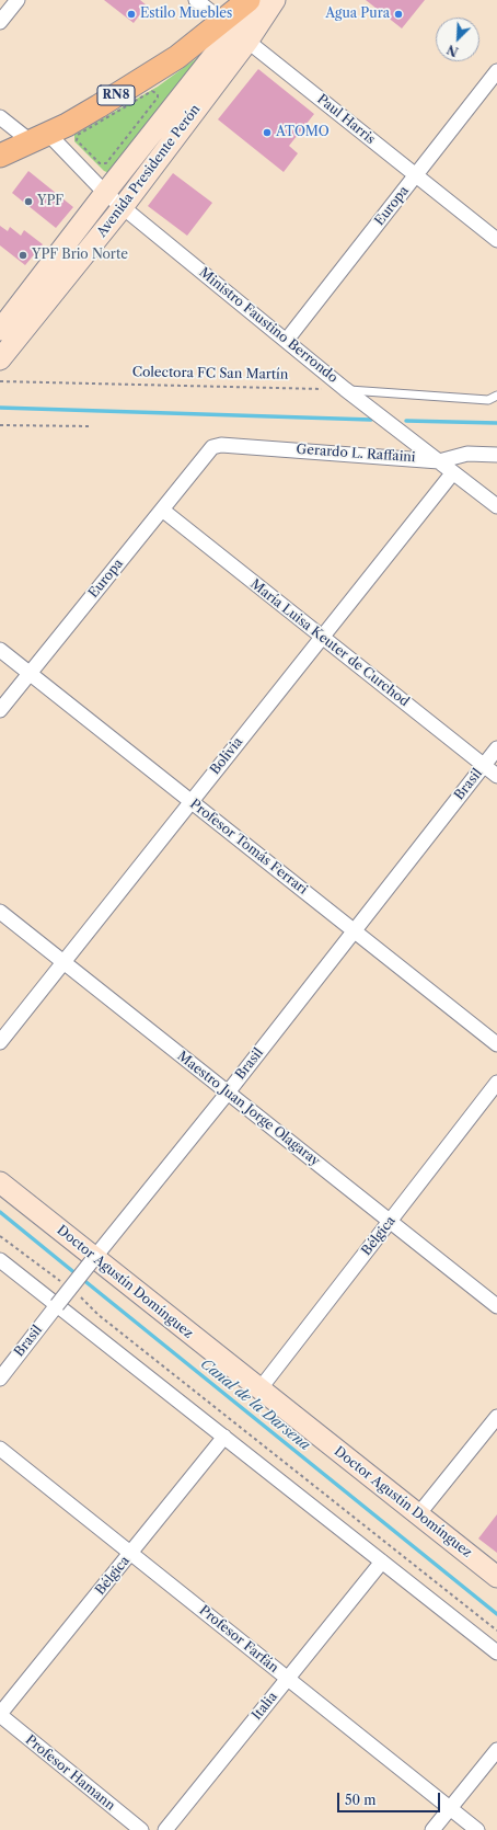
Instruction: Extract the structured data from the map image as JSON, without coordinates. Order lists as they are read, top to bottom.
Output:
{
  "streets": {
    "main road": ["RN8", "Avenida Presidente Perón", "Doctor Agustín Domínguez"],
    "street": [
      "Paul Harris",
      "Europa",
      "Ministro Faustino Berrondo",
      "Gerardo L. Raffaini",
      "María Luisa Keuter de Curchod",
      "Bolivia",
      "Brasil",
      "Profesor Tomás Ferrari",
      "Maestro Juan Jorge Olagaray",
      "Bélgica",
      "Profesor Farfán",
      "Italia",
      "Profesor Hamann"
    ],
    "path": ["Colectora FC San Martín"]
  },
  "crossings": [
    ["RN8", "Paul Harris"],
    ["RN8", "Avenida Presidente Perón"],
    ["RN8", "Ministro Faustino Berrondo"],
    ["Paul Harris", "Avenida Presidente Perón"],
    ["Paul Harris", "Europa"],
    ["Avenida Presidente Perón", "Ministro Faustino Berrondo"],
    ["Europa", "Ministro Faustino Berrondo"],
    ["Europa", "Gerardo L. Raffaini"],
    ["Europa", "María Luisa Keuter de Curchod"],
    ["Europa", "Profesor Tomás Ferrari"],
    ["Ministro Faustino Berrondo", "Colectora FC San Martín"],
    ["Ministro Faustino Berrondo", "Gerardo L. Raffaini"],
    ["Ministro Faustino Berrondo", "Bolivia"],
    ["María Luisa Keuter de Curchod", "Bolivia"],
    ["María Luisa Keuter de Curchod", "Brasil"],
    ["Bolivia", "Profesor Tomás Ferrari"],
    ["Bolivia", "Maestro Juan Jorge Olagaray"],
    ["Brasil", "Profesor Tomás Ferrari"],
    ["Brasil", "Maestro Juan Jorge Olagaray"],
    ["Brasil", "Doctor Agustín Domínguez"],
    ["Maestro Juan Jorge Olagaray", "Bélgica"],
    ["Bélgica", "Doctor Agustín Domínguez"],
    ["Bélgica", "Profesor Farfán"],
    ["Bélgica", "Profesor Hamann"],
    ["Profesor Farfán", "Italia"]
  ],
  "water": ["Canal de la Darsena"],
  "places": [
    "Estilo Muebles",
    "Agua Pura",
    "ATOMO",
    "YPF",
    "YPF Brio Norte"
  ],
  "scale_bar": "50 m",
  "north": "bottom left"
}
